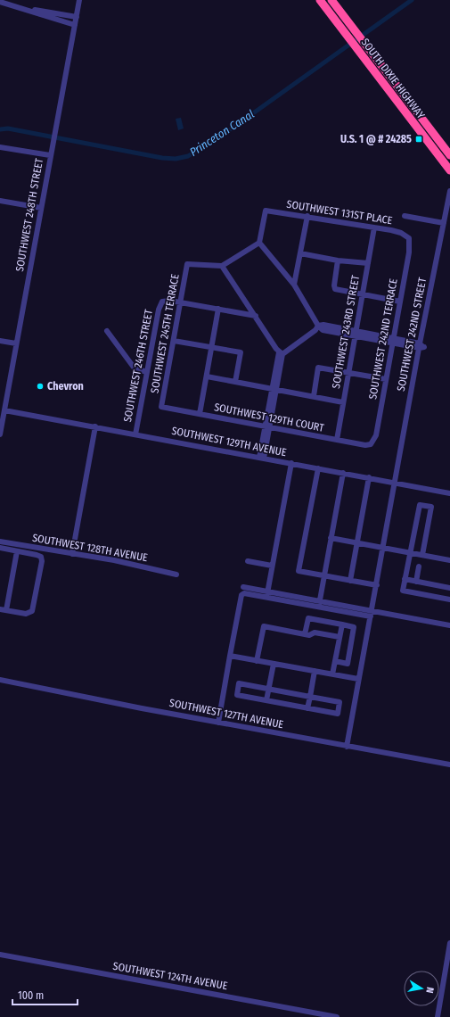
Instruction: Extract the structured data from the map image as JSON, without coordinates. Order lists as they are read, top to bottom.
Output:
{
  "streets": {
    "highway": ["SOUTH DIXIE HIGHWAY"],
    "street": [
      "SOUTHWEST 131ST PLACE",
      "SOUTHWEST 248TH STREET",
      "SOUTHWEST 243RD STREET",
      "SOUTHWEST 245TH TERRACE",
      "SOUTHWEST 242ND STREET",
      "SOUTHWEST 242ND TERRACE",
      "SOUTHWEST 246TH STREET",
      "SOUTHWEST 129TH COURT",
      "SOUTHWEST 129TH AVENUE",
      "SOUTHWEST 128TH AVENUE",
      "SOUTHWEST 127TH AVENUE",
      "SOUTHWEST 124TH AVENUE"
    ]
  },
  "crossings": [
    ["SOUTHWEST 131ST PLACE", "SOUTHWEST 243RD STREET"],
    ["SOUTHWEST 131ST PLACE", "SOUTHWEST 242ND TERRACE"],
    ["SOUTHWEST 248TH STREET", "SOUTHWEST 129TH AVENUE"],
    ["SOUTHWEST 243RD STREET", "SOUTHWEST 129TH COURT"],
    ["SOUTHWEST 245TH TERRACE", "SOUTHWEST 246TH STREET"],
    ["SOUTHWEST 245TH TERRACE", "SOUTHWEST 129TH COURT"],
    ["SOUTHWEST 242ND STREET", "SOUTHWEST 129TH AVENUE"],
    ["SOUTHWEST 242ND STREET", "SOUTHWEST 127TH AVENUE"],
    ["SOUTHWEST 242ND TERRACE", "SOUTHWEST 129TH COURT"],
    ["SOUTHWEST 246TH STREET", "SOUTHWEST 129TH AVENUE"]
  ],
  "water": ["Princeton Canal"],
  "places": {
    "transit": ["U.S. 1 @ # 24285"],
    "other": ["Chevron"]
  },
  "scale_bar": "100 m",
  "north": "right"
}
